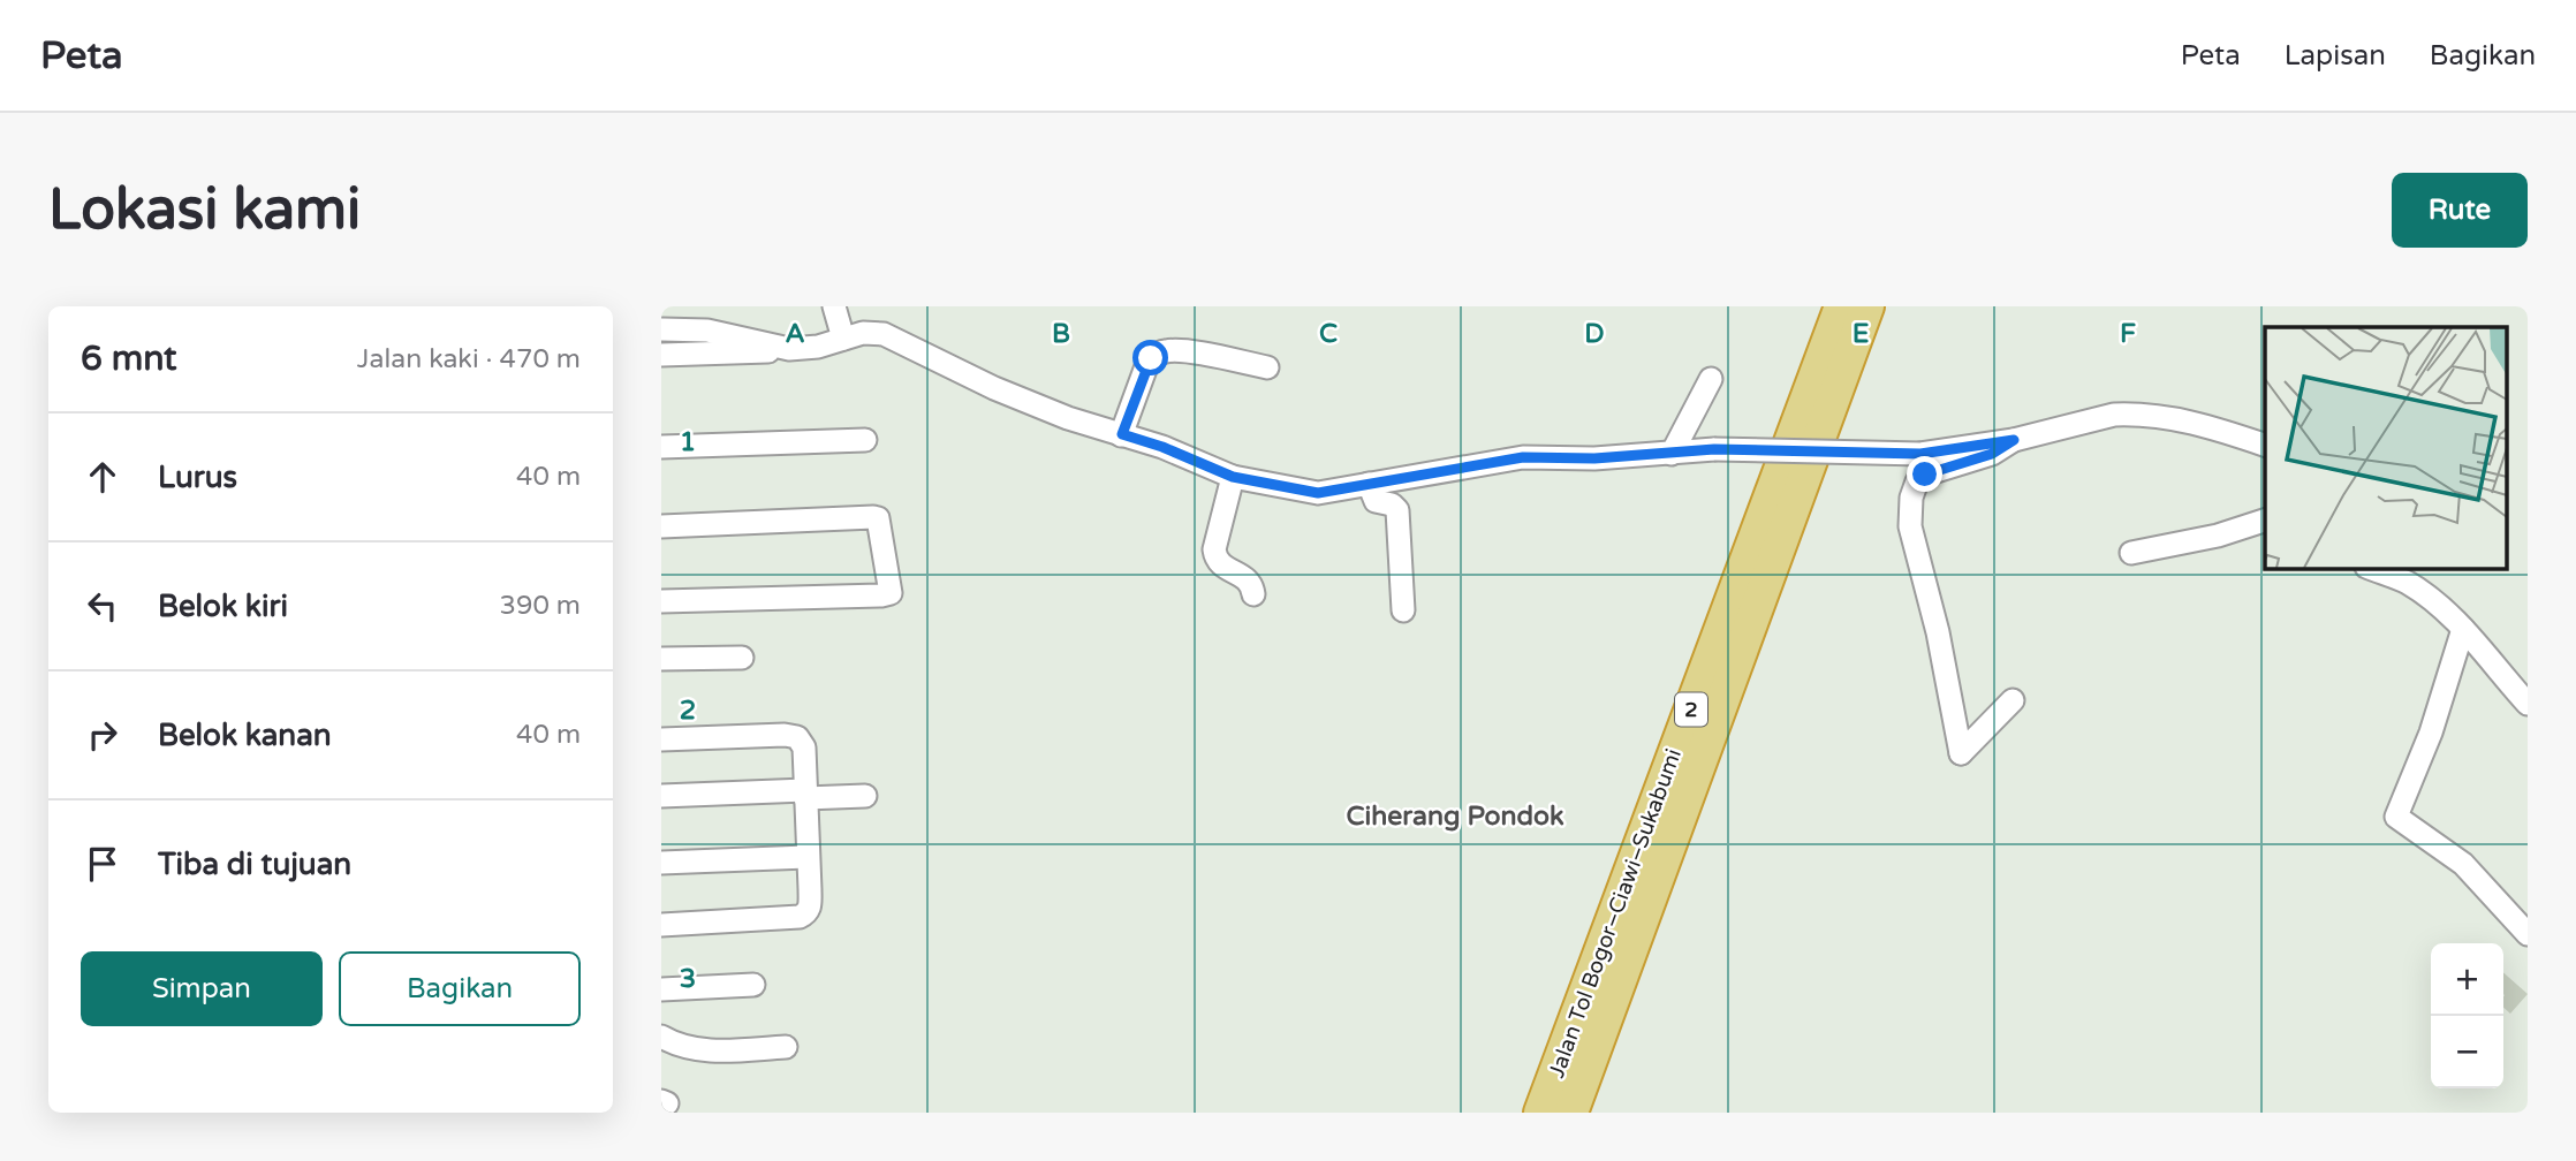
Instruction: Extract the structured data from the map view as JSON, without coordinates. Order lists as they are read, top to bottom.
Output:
{
  "streets": {
    "highway": ["2", "Jalan Tol Bogor–Ciawi–Sukabumi"]
  },
  "districts": ["Ciherang Pondok"],
  "page": {
    "header": "Peta",
    "nav": ["Peta", "Lapisan", "Bagikan"],
    "buttons": [
      "Rute",
      ["Simpan", "Bagikan"]
    ],
    "title": "Lokasi kami",
    "heading": ["6 mnt", "Jalan kaki · 470 m"],
    "list": [
      ["Lurus", "40 m"],
      ["Belok kiri", "390 m"],
      ["Belok kanan", "40 m"],
      "Tiba di tujuan"
    ],
    "map_buttons": ["+", "−"]
  },
  "grid": {
    "columns": [
      "A",
      "B",
      "C",
      "D",
      "E",
      "F"
    ],
    "rows": ["1", "2", "3"]
  }
}
